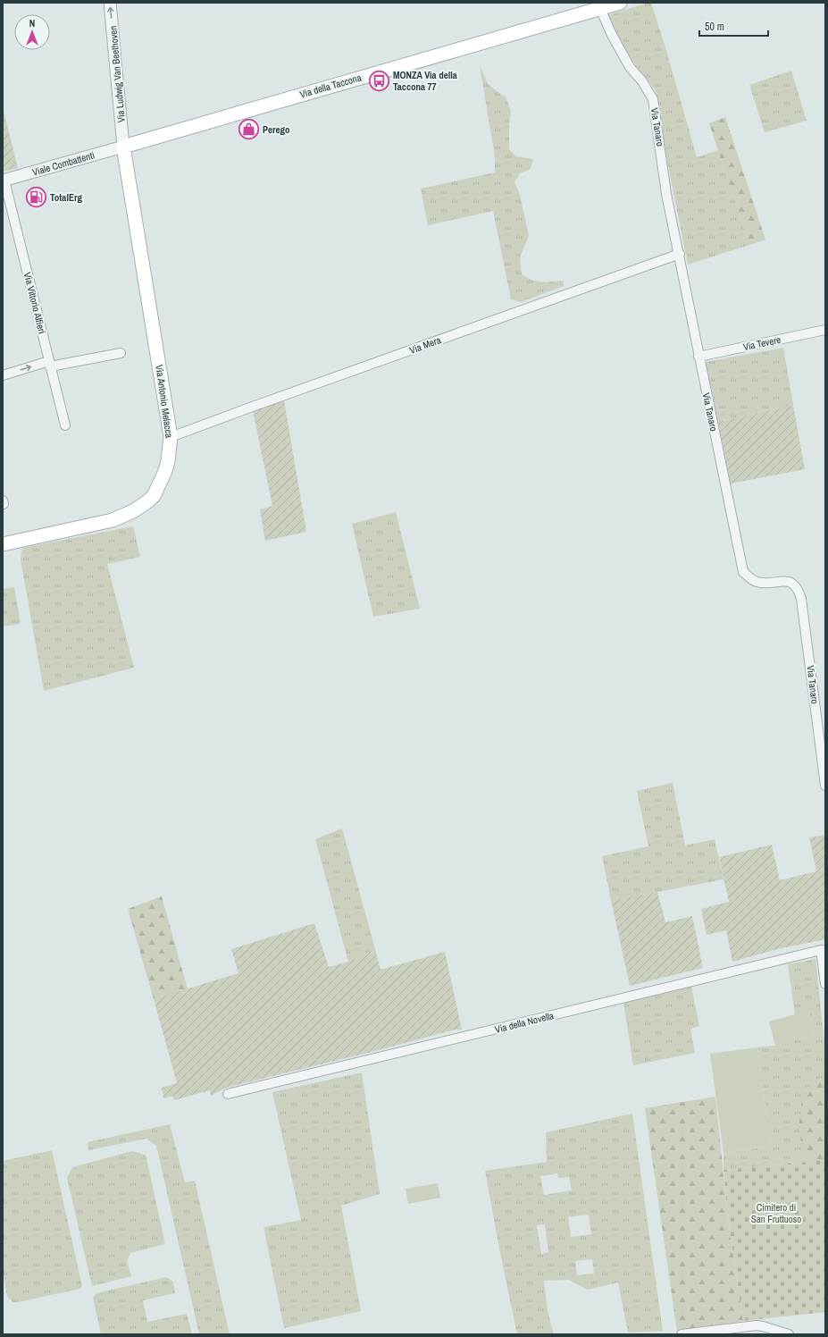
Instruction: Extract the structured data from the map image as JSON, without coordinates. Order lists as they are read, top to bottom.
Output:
{
  "streets": {
    "main road": ["Via della Taccona", "Via Antonio Melacca"],
    "street": [
      "Via Ludwig Van Beethoven",
      "Via Tanaro",
      "Viale Combattenti",
      "Via Vittorio Alfieri",
      "Via Tevere",
      "Via Mera",
      "Via della Novella"
    ]
  },
  "crossings": [
    ["Via Ludwig Van Beethoven", "Via della Taccona"],
    ["Via Ludwig Van Beethoven", "Viale Combattenti"],
    ["Via Ludwig Van Beethoven", "Via Antonio Melacca"],
    ["Via della Taccona", "Via Tanaro"],
    ["Via della Taccona", "Viale Combattenti"],
    ["Via della Taccona", "Via Antonio Melacca"],
    ["Via Tanaro", "Via Tevere"],
    ["Via Tanaro", "Via Mera"],
    ["Viale Combattenti", "Via Vittorio Alfieri"],
    ["Viale Combattenti", "Via Antonio Melacca"],
    ["Via Mera", "Via Antonio Melacca"]
  ],
  "one_way": ["Via Ludwig Van Beethoven"],
  "parks": ["Cimitero di San Fruttuoso"],
  "places": {
    "bus stop": ["MONZA Via della Taccona 77"],
    "shop": ["Perego"],
    "fuel station": ["TotalErg"]
  },
  "scale_bar": "50 m",
  "north": "top"
}
